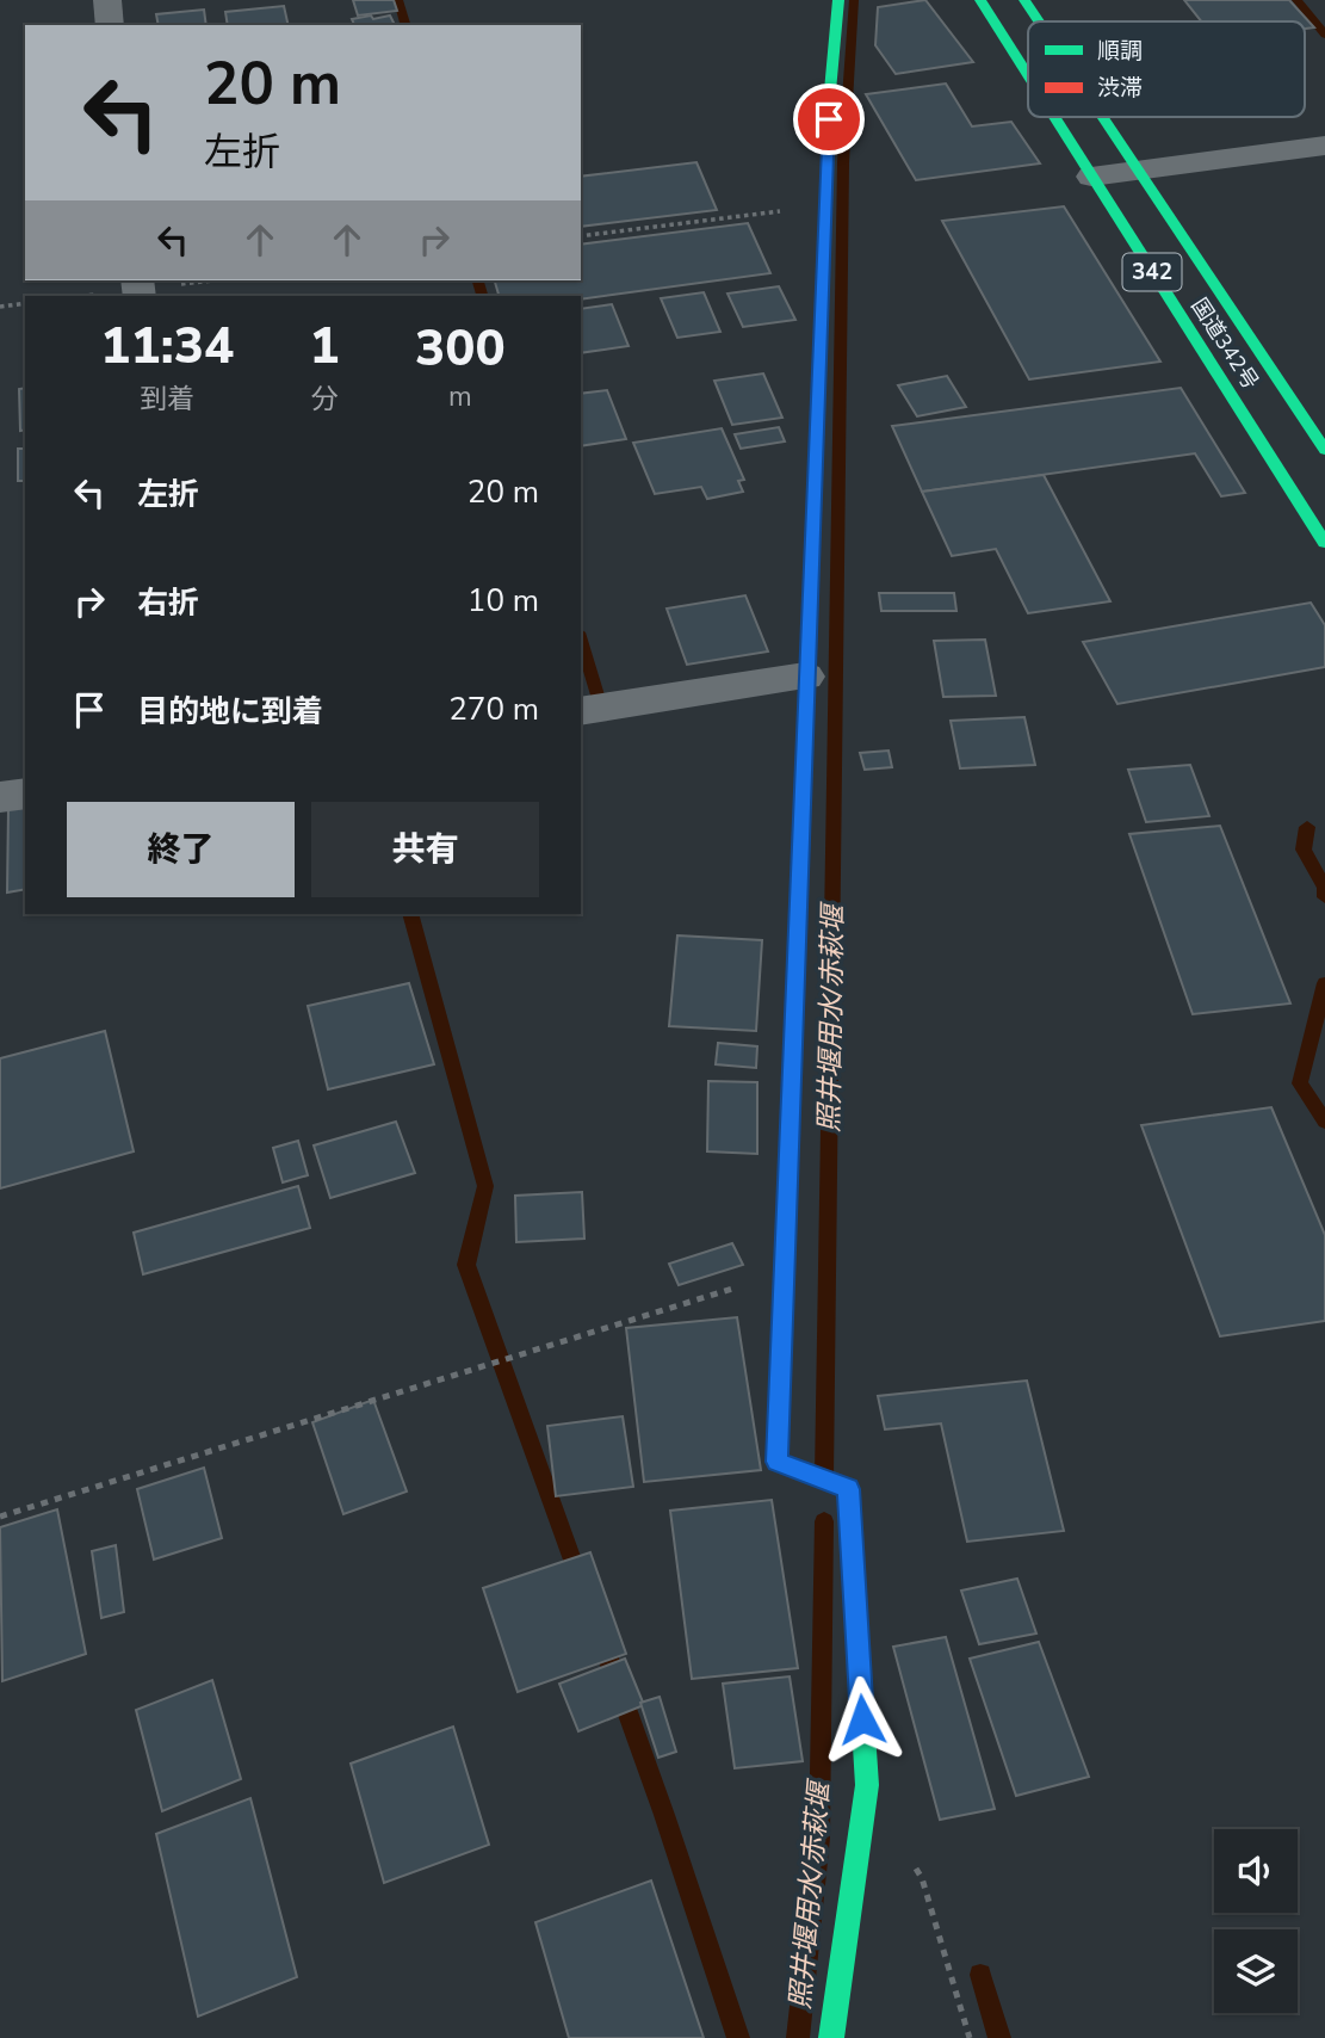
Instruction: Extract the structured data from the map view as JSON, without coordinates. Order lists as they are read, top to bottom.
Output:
{
  "streets": {
    "main road": ["342", "国道342号"]
  },
  "water": ["照井堰用水/赤萩堰"],
  "legend": ["順調", "渋滞"],
  "page": {
    "turn": ["20 m", "左折"],
    "eta": [
      "11:34",
      "到着",
      "1",
      "分",
      "300",
      "m"
    ],
    "list": [
      {
        "name": "左折",
        "value": "20 m"
      },
      {
        "name": "右折",
        "value": "10 m"
      },
      {
        "name": "目的地に到着",
        "value": "270 m"
      }
    ],
    "buttons": ["終了", "共有"]
  }
}
